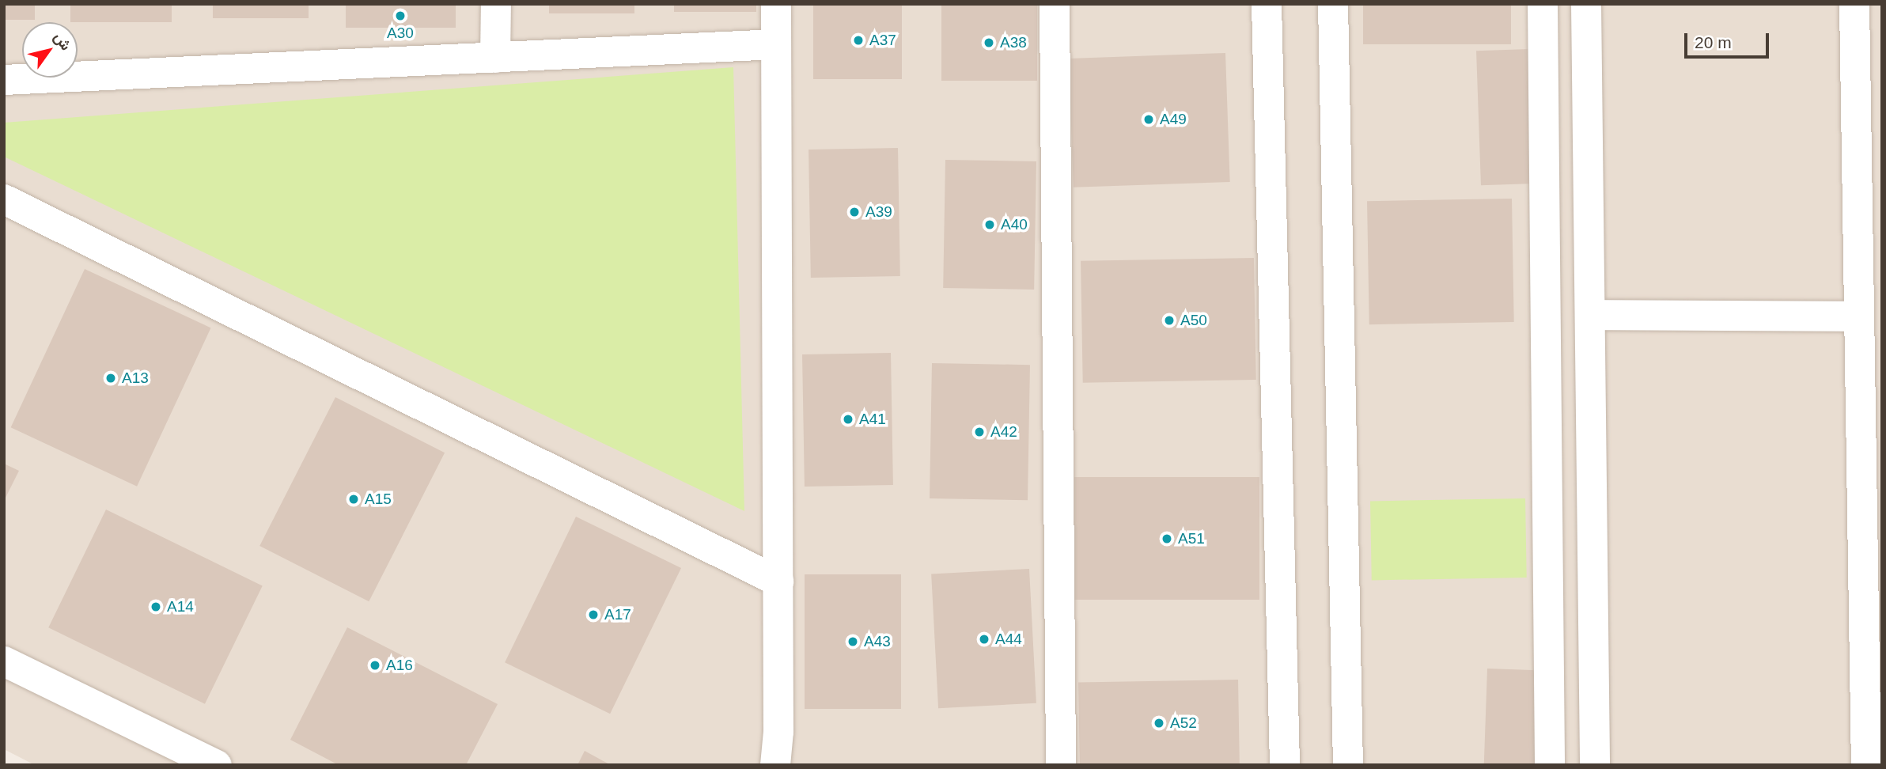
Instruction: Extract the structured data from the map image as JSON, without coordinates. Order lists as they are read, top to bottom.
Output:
{
  "places": [
    "A30",
    "A37",
    "A38",
    "A49",
    "A39",
    "A40",
    "A50",
    "A13",
    "A41",
    "A42",
    "A15",
    "A51",
    "A14",
    "A17",
    "A44",
    "A43",
    "A16",
    "A52"
  ],
  "scale_bar": "20 m",
  "north": "top right"
}
